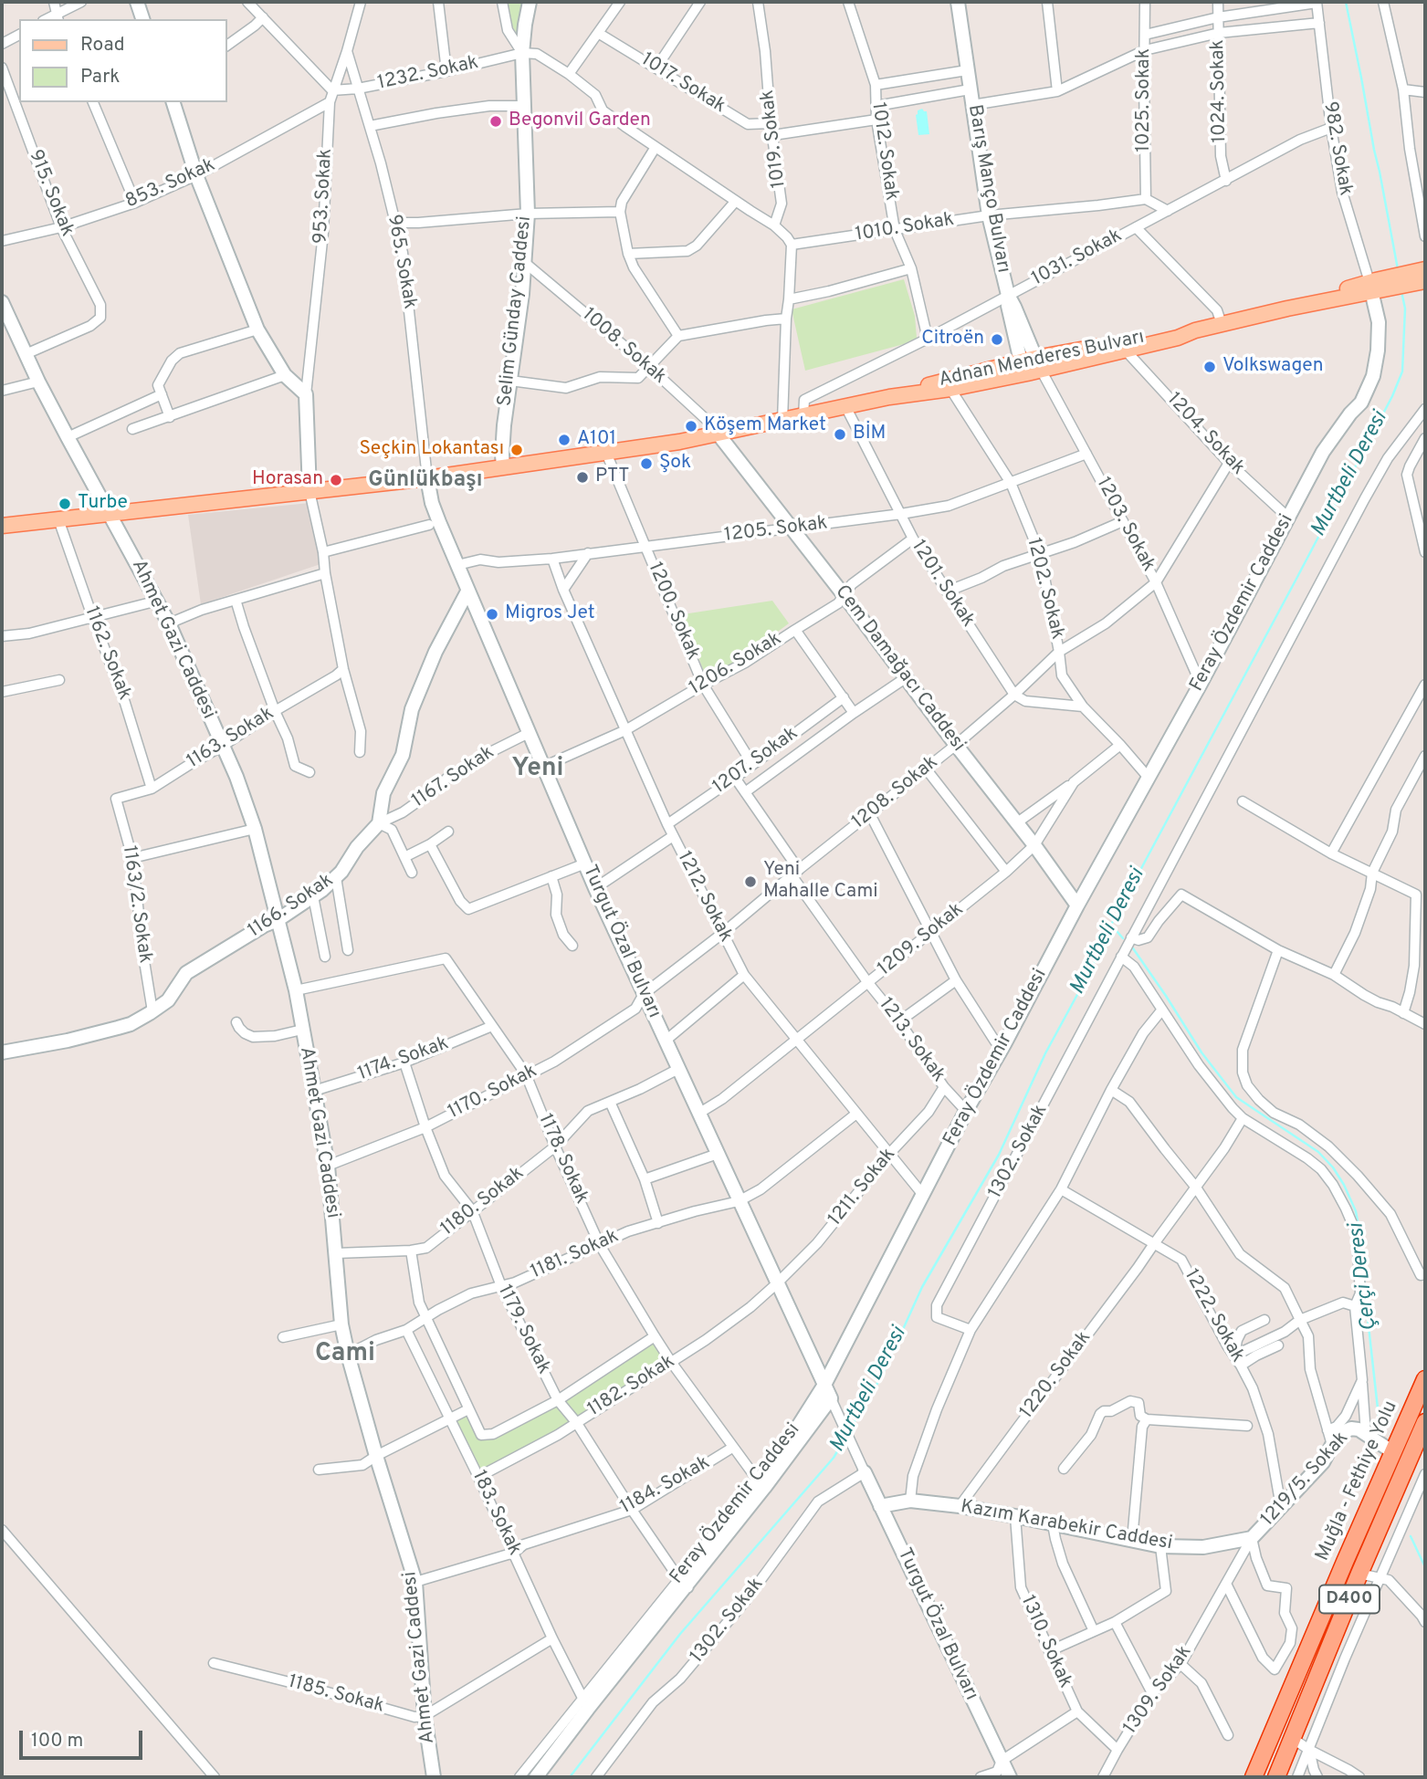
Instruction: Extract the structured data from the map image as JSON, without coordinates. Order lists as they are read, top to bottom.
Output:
{
  "streets": {
    "highway": ["Muğla - Fethiye Yolu", "D400"],
    "main road": ["Adnan Menderes Bulvarı"],
    "street": [
      "1232. Sokak",
      "1017. Sokak",
      "1024. Sokak",
      "1025. Sokak",
      "1019. Sokak",
      "982. Sokak",
      "1012. Sokak",
      "853. Sokak",
      "Barış Manço Bulvarı",
      "915. Sokak",
      "953. Sokak",
      "1010. Sokak",
      "1031. Sokak",
      "965. Sokak",
      "Selim Günday Caddesi",
      "1008. Sokak",
      "1204. Sokak",
      "1203. Sokak",
      "1205. Sokak",
      "1201. Sokak",
      "1202. Sokak",
      "Feray Özdemir Caddesi",
      "1200. Sokak",
      "Ahmet Gazi Caddesi",
      "1162. Sokak",
      "1206. Sokak",
      "Cem Damağacı Caddesi",
      "1163. Sokak",
      "1207. Sokak",
      "1167. Sokak",
      "1208. Sokak",
      "1212. Sokak",
      "1163/2. Sokak",
      "1166. Sokak",
      "1209. Sokak",
      "Turgut Özal Bulvarı",
      "1213. Sokak",
      "1174. Sokak",
      "1170. Sokak",
      "1302. Sokak",
      "1178. Sokak",
      "1211. Sokak",
      "1180. Sokak",
      "1181. Sokak",
      "1222. Sokak",
      "1179. Sokak",
      "1220. Sokak",
      "1182. Sokak",
      "1219/5. Sokak",
      "1184. Sokak",
      "183. Sokak",
      "Kazım Karabekir Caddesi",
      "1310. Sokak",
      "1309. Sokak",
      "1185. Sokak"
    ]
  },
  "crossings": [
    ["1232. Sokak", "953. Sokak"],
    ["1232. Sokak", "965. Sokak"],
    ["1232. Sokak", "Selim Günday Caddesi"],
    ["1017. Sokak", "1019. Sokak"],
    ["1024. Sokak", "1031. Sokak"],
    ["1025. Sokak", "1010. Sokak"],
    ["982. Sokak", "1031. Sokak"],
    ["982. Sokak", "Adnan Menderes Bulvarı"],
    ["982. Sokak", "Feray Özdemir Caddesi"],
    ["1012. Sokak", "1010. Sokak"],
    ["1012. Sokak", "1031. Sokak"],
    ["853. Sokak", "915. Sokak"],
    ["853. Sokak", "953. Sokak"],
    ["Barış Manço Bulvarı", "1010. Sokak"],
    ["Barış Manço Bulvarı", "1031. Sokak"],
    ["Barış Manço Bulvarı", "Adnan Menderes Bulvarı"],
    ["Barış Manço Bulvarı", "1203. Sokak"],
    ["915. Sokak", "Ahmet Gazi Caddesi"],
    ["953. Sokak", "965. Sokak"],
    ["1031. Sokak", "Adnan Menderes Bulvarı"],
    ["965. Sokak", "Adnan Menderes Bulvarı"],
    ["965. Sokak", "Turgut Özal Bulvarı"],
    ["Selim Günday Caddesi", "1008. Sokak"],
    ["Selim Günday Caddesi", "Adnan Menderes Bulvarı"],
    ["1008. Sokak", "Adnan Menderes Bulvarı"],
    ["1008. Sokak", "Cem Damağacı Caddesi"],
    ["Adnan Menderes Bulvarı", "1204. Sokak"],
    ["Adnan Menderes Bulvarı", "1203. Sokak"],
    ["Adnan Menderes Bulvarı", "1201. Sokak"],
    ["Adnan Menderes Bulvarı", "1202. Sokak"],
    ["Adnan Menderes Bulvarı", "Feray Özdemir Caddesi"],
    ["Adnan Menderes Bulvarı", "1200. Sokak"],
    ["Adnan Menderes Bulvarı", "Ahmet Gazi Caddesi"],
    ["Adnan Menderes Bulvarı", "1162. Sokak"],
    ["Adnan Menderes Bulvarı", "Cem Damağacı Caddesi"],
    ["Adnan Menderes Bulvarı", "Turgut Özal Bulvarı"],
    ["1204. Sokak", "Feray Özdemir Caddesi"],
    ["1204. Sokak", "1208. Sokak"],
    ["1203. Sokak", "1205. Sokak"],
    ["1203. Sokak", "Feray Özdemir Caddesi"],
    ["1203. Sokak", "1208. Sokak"],
    ["1205. Sokak", "1201. Sokak"],
    ["1205. Sokak", "1202. Sokak"],
    ["1205. Sokak", "1200. Sokak"],
    ["1205. Sokak", "Cem Damağacı Caddesi"],
    ["1205. Sokak", "1212. Sokak"],
    ["1205. Sokak", "Turgut Özal Bulvarı"],
    ["1201. Sokak", "1206. Sokak"],
    ["1201. Sokak", "1208. Sokak"],
    ["1202. Sokak", "Feray Özdemir Caddesi"],
    ["1202. Sokak", "1208. Sokak"],
    ["1202. Sokak", "1209. Sokak"],
    ["Feray Özdemir Caddesi", "Cem Damağacı Caddesi"],
    ["Feray Özdemir Caddesi", "1212. Sokak"],
    ["Feray Özdemir Caddesi", "Turgut Özal Bulvarı"],
    ["Feray Özdemir Caddesi", "1213. Sokak"],
    ["Feray Özdemir Caddesi", "1178. Sokak"],
    ["Feray Özdemir Caddesi", "1179. Sokak"],
    ["Feray Özdemir Caddesi", "183. Sokak"],
    ["1200. Sokak", "1206. Sokak"],
    ["1200. Sokak", "1207. Sokak"],
    ["Ahmet Gazi Caddesi", "1163. Sokak"],
    ["Ahmet Gazi Caddesi", "1166. Sokak"],
    ["Ahmet Gazi Caddesi", "1174. Sokak"],
    ["Ahmet Gazi Caddesi", "1170. Sokak"],
    ["Ahmet Gazi Caddesi", "1178. Sokak"],
    ["Ahmet Gazi Caddesi", "1180. Sokak"],
    ["Ahmet Gazi Caddesi", "1181. Sokak"],
    ["Ahmet Gazi Caddesi", "1184. Sokak"],
    ["Ahmet Gazi Caddesi", "1185. Sokak"],
    ["1162. Sokak", "1163. Sokak"],
    ["1206. Sokak", "Cem Damağacı Caddesi"],
    ["1206. Sokak", "1212. Sokak"],
    ["1206. Sokak", "Turgut Özal Bulvarı"],
    ["Cem Damağacı Caddesi", "1207. Sokak"],
    ["Cem Damağacı Caddesi", "1208. Sokak"],
    ["Cem Damağacı Caddesi", "1209. Sokak"],
    ["1163. Sokak", "1163/2. Sokak"],
    ["1207. Sokak", "1212. Sokak"],
    ["1167. Sokak", "1166. Sokak"],
    ["1167. Sokak", "Turgut Özal Bulvarı"],
    ["1208. Sokak", "1212. Sokak"],
    ["1208. Sokak", "Turgut Özal Bulvarı"],
    ["1208. Sokak", "1213. Sokak"],
    ["1208. Sokak", "1170. Sokak"],
    ["1212. Sokak", "1209. Sokak"],
    ["1212. Sokak", "1211. Sokak"],
    ["1212. Sokak", "1181. Sokak"],
    ["1163/2. Sokak", "1166. Sokak"],
    ["1209. Sokak", "Turgut Özal Bulvarı"],
    ["1209. Sokak", "1213. Sokak"],
    ["Turgut Özal Bulvarı", "1170. Sokak"],
    ["Turgut Özal Bulvarı", "1302. Sokak"],
    ["Turgut Özal Bulvarı", "1211. Sokak"],
    ["Turgut Özal Bulvarı", "1180. Sokak"],
    ["Turgut Özal Bulvarı", "1181. Sokak"],
    ["Turgut Özal Bulvarı", "1182. Sokak"],
    ["Turgut Özal Bulvarı", "Kazım Karabekir Caddesi"],
    ["1213. Sokak", "1211. Sokak"],
    ["1174. Sokak", "1178. Sokak"],
    ["1174. Sokak", "1179. Sokak"],
    ["1170. Sokak", "1178. Sokak"],
    ["1170. Sokak", "1179. Sokak"],
    ["1178. Sokak", "1180. Sokak"],
    ["1178. Sokak", "1181. Sokak"],
    ["1178. Sokak", "1182. Sokak"],
    ["1178. Sokak", "1184. Sokak"],
    ["1211. Sokak", "1182. Sokak"],
    ["1180. Sokak", "1179. Sokak"],
    ["1181. Sokak", "1179. Sokak"],
    ["1181. Sokak", "183. Sokak"],
    ["1222. Sokak", "1220. Sokak"],
    ["1222. Sokak", "1219/5. Sokak"],
    ["1179. Sokak", "1182. Sokak"],
    ["1179. Sokak", "1184. Sokak"],
    ["1220. Sokak", "Kazım Karabekir Caddesi"],
    ["1182. Sokak", "183. Sokak"],
    ["1219/5. Sokak", "Muğla - Fethiye Yolu"],
    ["1219/5. Sokak", "Kazım Karabekir Caddesi"],
    ["1219/5. Sokak", "1309. Sokak"],
    ["1184. Sokak", "183. Sokak"],
    ["Kazım Karabekir Caddesi", "1310. Sokak"],
    ["Kazım Karabekir Caddesi", "1309. Sokak"],
    ["1310. Sokak", "1309. Sokak"]
  ],
  "districts": ["Günlükbaşı", "Yeni", "Cami"],
  "water": ["Murtbeli Deresi", "Çerçi Deresi"],
  "places": [
    "Begonvil Garden",
    "Citroën",
    "Volkswagen",
    "Köşem Market",
    "BİM",
    "A101",
    "Seçkin Lokantası",
    "Şok",
    "PTT",
    "Horasan",
    "Turbe",
    "Migros Jet",
    "Yeni Mahalle Cami"
  ],
  "legend": ["Road", "Park"],
  "scale_bar": "100 m"
}
